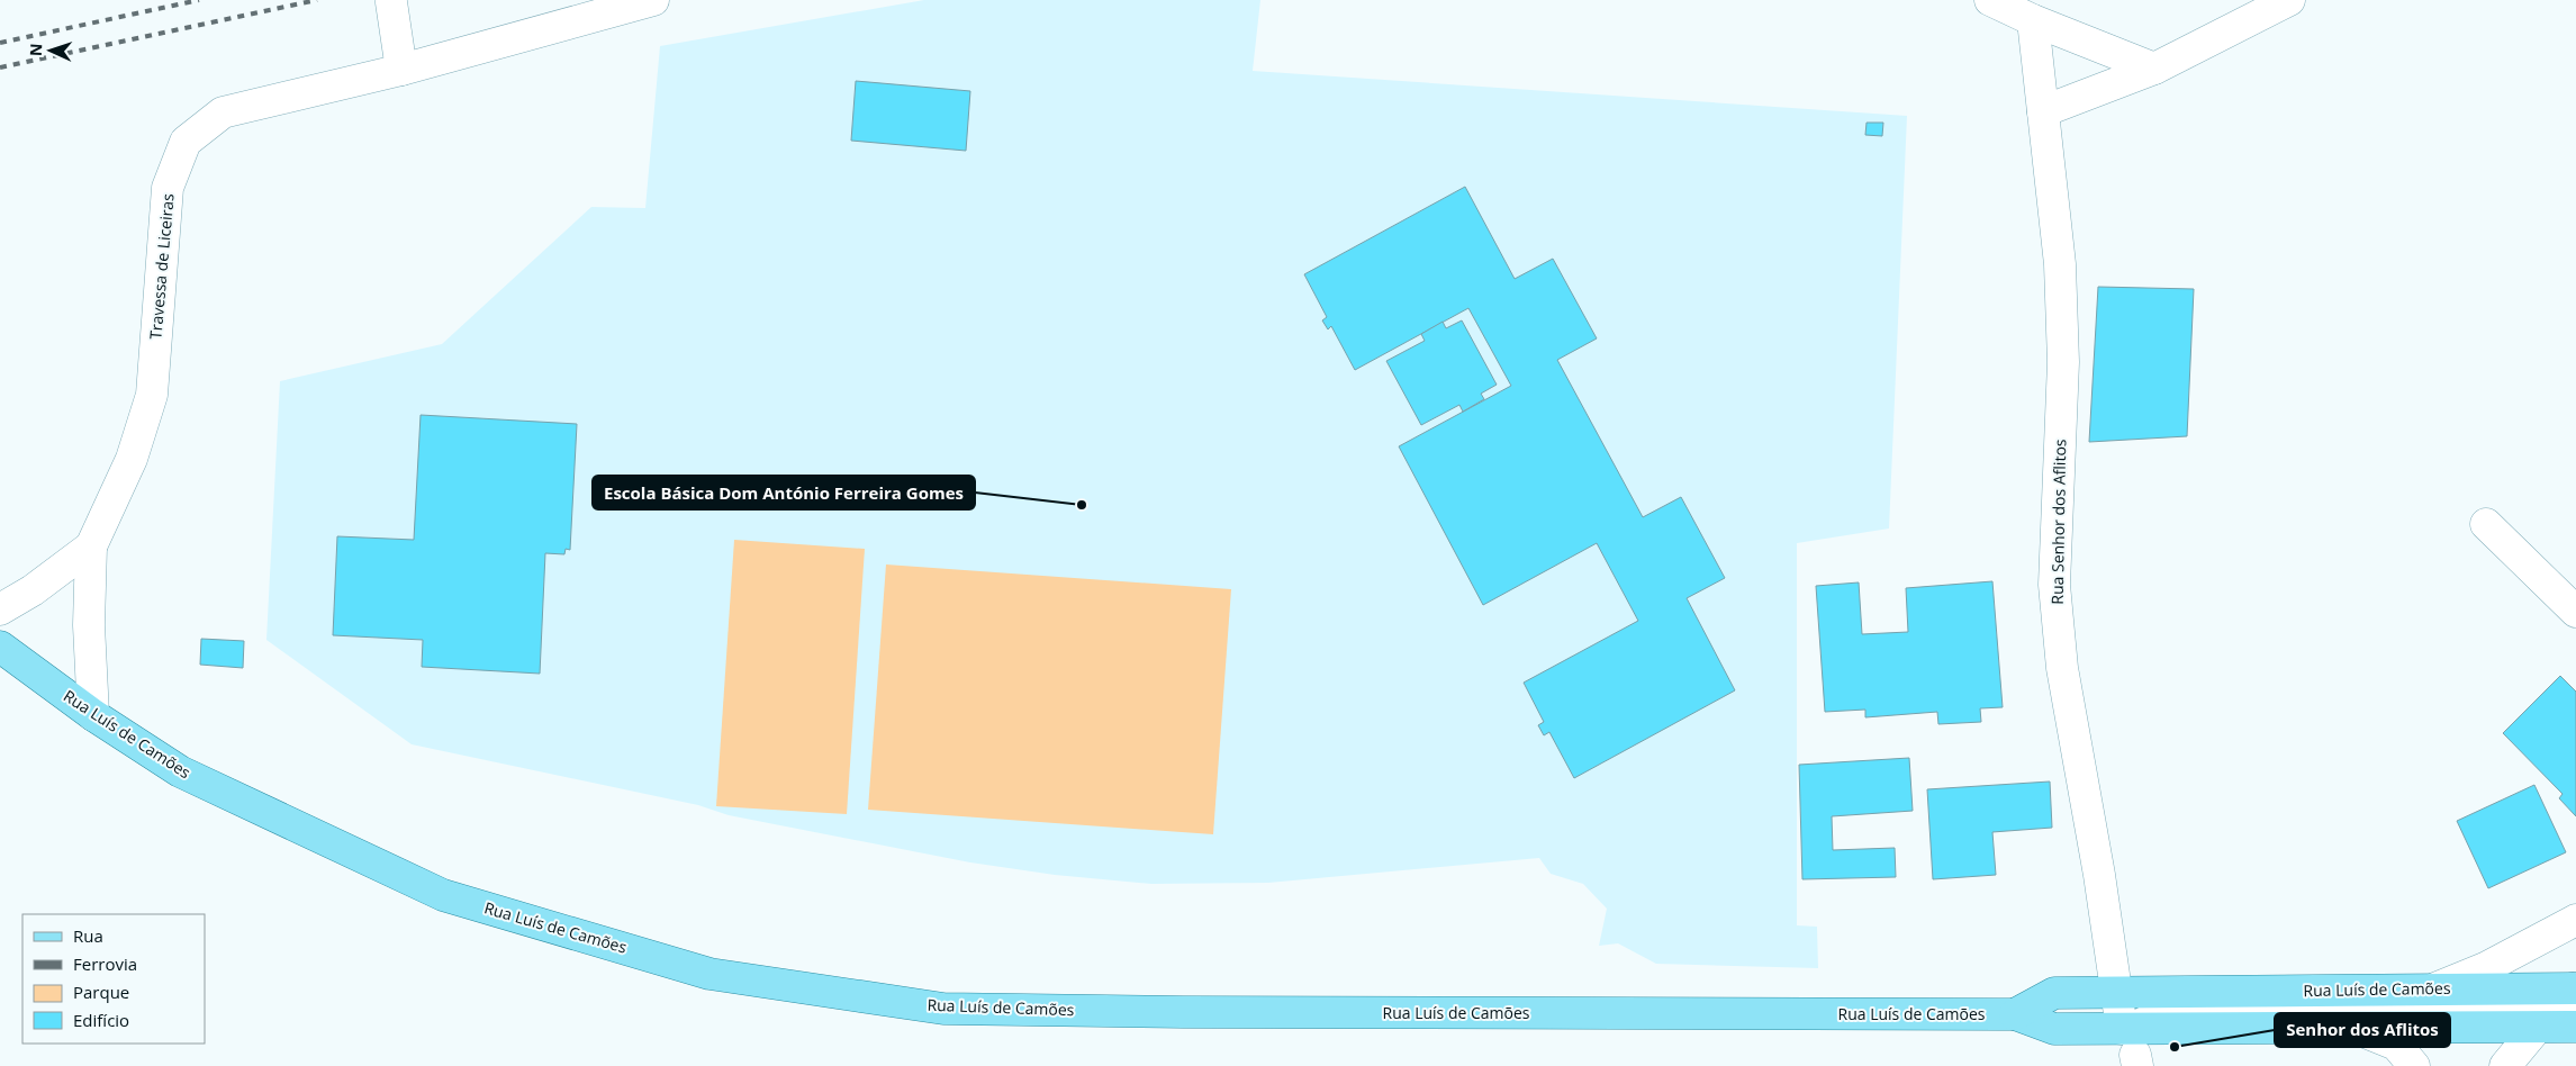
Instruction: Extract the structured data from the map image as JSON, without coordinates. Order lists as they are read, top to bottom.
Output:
{
  "streets": {
    "main road": ["Rua Luís de Camões"],
    "street": ["Travessa de Liceiras", "Rua Senhor dos Aflitos"]
  },
  "crossings": [
    ["Travessa de Liceiras", "Rua Luís de Camões"],
    ["Rua Senhor dos Aflitos", "Rua Luís de Camões"]
  ],
  "places": ["Escola Básica Dom António Ferreira Gomes", "Senhor dos Aflitos"],
  "legend": [
    "Rua",
    "Ferrovia",
    "Parque",
    "Edifício"
  ],
  "north": "left"
}
